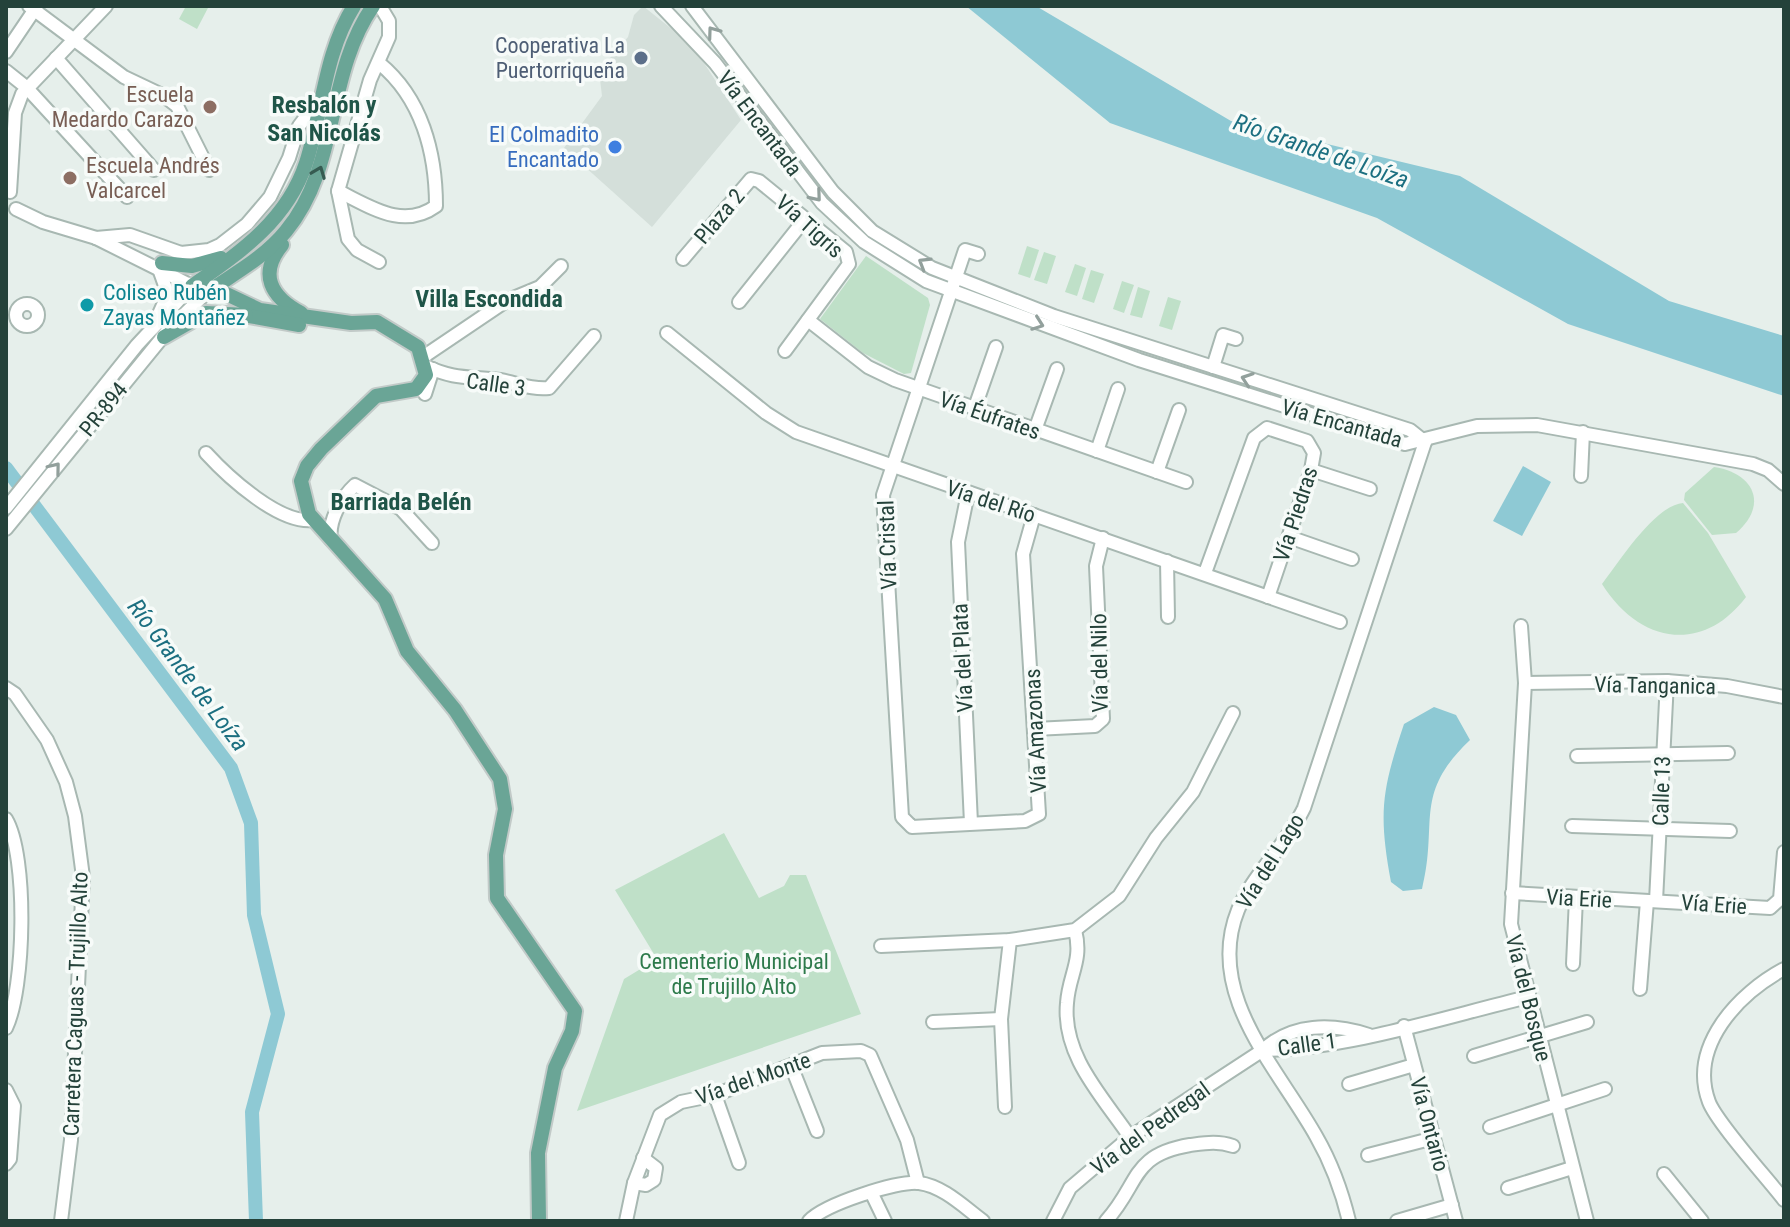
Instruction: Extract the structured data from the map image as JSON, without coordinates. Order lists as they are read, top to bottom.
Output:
{
  "streets": {
    "street": [
      "Vía Encantada",
      "Plaza 2",
      "Vía Tigris",
      "Calle 3",
      "PR-894",
      "Vía Éufrates",
      "Vía del Río",
      "Vía Piedras",
      "Vía Cristal",
      "Vía del Plata",
      "Vía del Nilo",
      "Vía Tanganica",
      "Vía Amazonas",
      "Calle 13",
      "Vía del Lago",
      "Via Erie",
      "Vía Erie",
      "Vía del Bosque",
      "Carretera Caguas - Trujillo Alto",
      "Calle 1",
      "Vía del Monte",
      "Vía Ontario",
      "Vía del Pedregal"
    ]
  },
  "crossings": [
    ["Vía Encantada", "Vía Cristal"],
    ["Vía Encantada", "Vía del Lago"],
    ["Plaza 2", "Vía Tigris"],
    ["Vía Tigris", "Vía Éufrates"],
    ["Vía Éufrates", "Vía Cristal"],
    ["Vía del Río", "Vía Piedras"],
    ["Vía del Río", "Vía Cristal"],
    ["Vía del Río", "Vía del Plata"],
    ["Vía del Río", "Vía del Nilo"],
    ["Vía del Río", "Vía Amazonas"],
    ["Vía Cristal", "Vía Amazonas"],
    ["Vía del Plata", "Vía Amazonas"],
    ["Vía del Nilo", "Vía Amazonas"],
    ["Vía Tanganica", "Calle 13"],
    ["Vía Tanganica", "Vía del Bosque"],
    ["Calle 13", "Via Erie"],
    ["Calle 13", "Vía Erie"],
    ["Vía del Lago", "Calle 1"],
    ["Vía del Lago", "Vía del Pedregal"],
    ["Via Erie", "Vía Erie"],
    ["Via Erie", "Vía del Bosque"],
    ["Vía del Bosque", "Calle 1"],
    ["Calle 1", "Vía Ontario"],
    ["Calle 1", "Vía del Pedregal"]
  ],
  "districts": ["Resbalón y San Nicolás", "Villa Escondida", "Barriada Belén"],
  "water": ["Río Grande de Loíza"],
  "parks": ["Cementerio Municipal de Trujillo Alto"],
  "places": [
    "Cooperativa La Puertorriqueña",
    "Escuela Medardo Carazo",
    "El Colmadito Encantado",
    "Escuela Andrés Valcarcel",
    "Coliseo Rubén Zayas Montañez"
  ]
}
